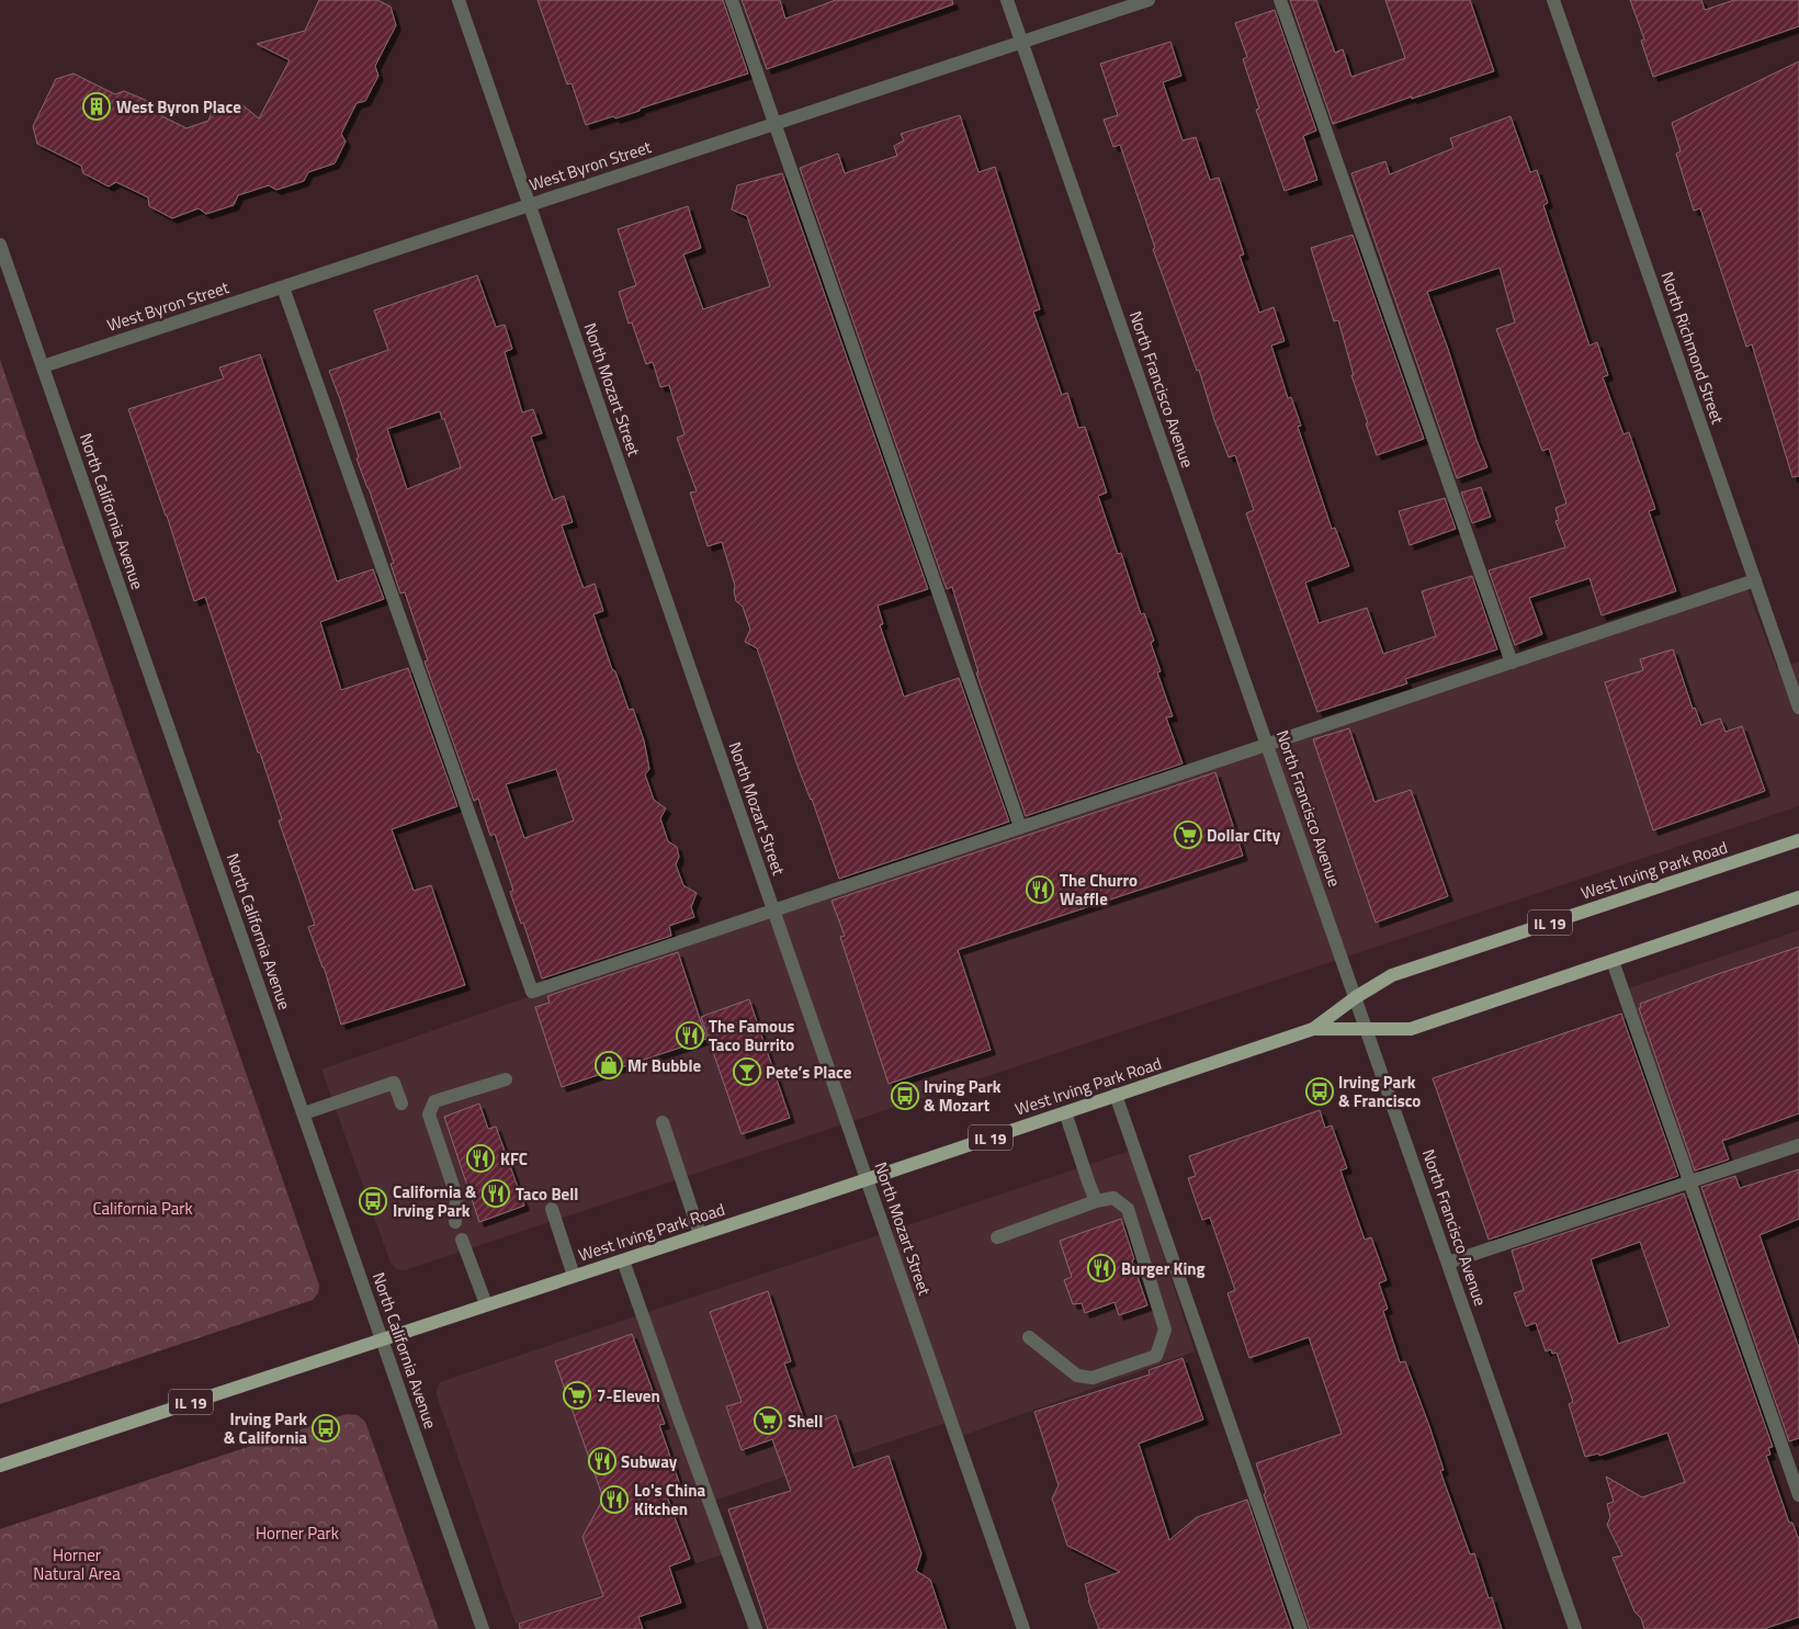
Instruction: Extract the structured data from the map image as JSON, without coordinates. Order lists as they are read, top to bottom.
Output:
{
  "streets": {
    "main road": ["West Irving Park Road", "IL 19"],
    "street": [
      "West Byron Street",
      "North Richmond Street",
      "North Mozart Street",
      "North Francisco Avenue",
      "North California Avenue"
    ]
  },
  "crossings": [
    ["West Byron Street", "North Mozart Street"],
    ["West Byron Street", "North Francisco Avenue"],
    ["West Byron Street", "North California Avenue"],
    ["North Mozart Street", "West Irving Park Road"],
    ["North Francisco Avenue", "West Irving Park Road"],
    ["North California Avenue", "West Irving Park Road"]
  ],
  "parks": ["California Park", "Horner Park", "Horner Natural Area"],
  "places": {
    "building": ["West Byron Place"],
    "supermarket": ["Dollar City", "7-Eleven", "Shell"],
    "restaurant": [
      "The Churro Waffle",
      "The Famous Taco Burrito",
      "KFC",
      "Taco Bell",
      "Burger King",
      "Subway",
      "Lo's China Kitchen"
    ],
    "shop": ["Mr Bubble"],
    "bar": ["Pete’s Place"],
    "bus stop": [
      "Irving Park & Francisco",
      "Irving Park & Mozart",
      "California & Irving Park",
      "Irving Park & California"
    ]
  }
}
